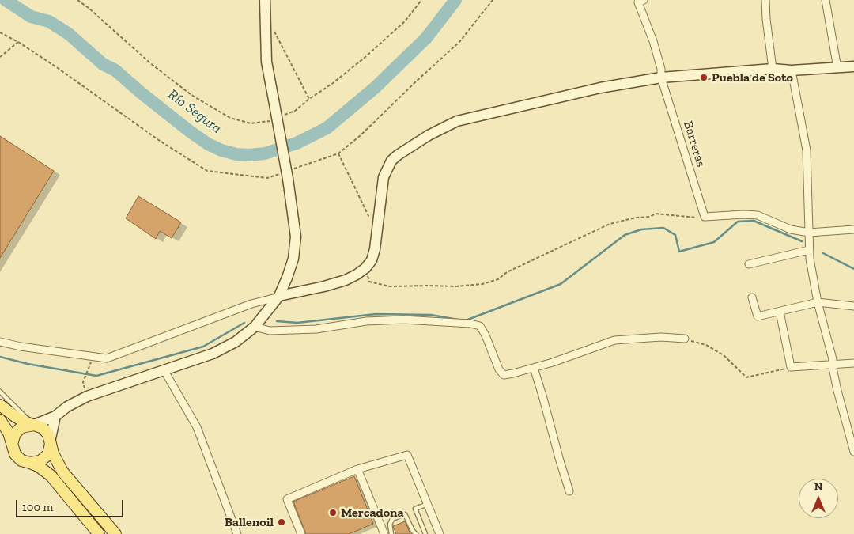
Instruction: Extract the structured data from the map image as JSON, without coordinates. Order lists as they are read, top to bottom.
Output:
{
  "streets": {
    "street": ["Barreras"]
  },
  "water": ["Río Segura"],
  "places": ["Puebla de Soto", "Mercadona", "Ballenoil"],
  "scale_bar": "100 m",
  "north": "top"
}
